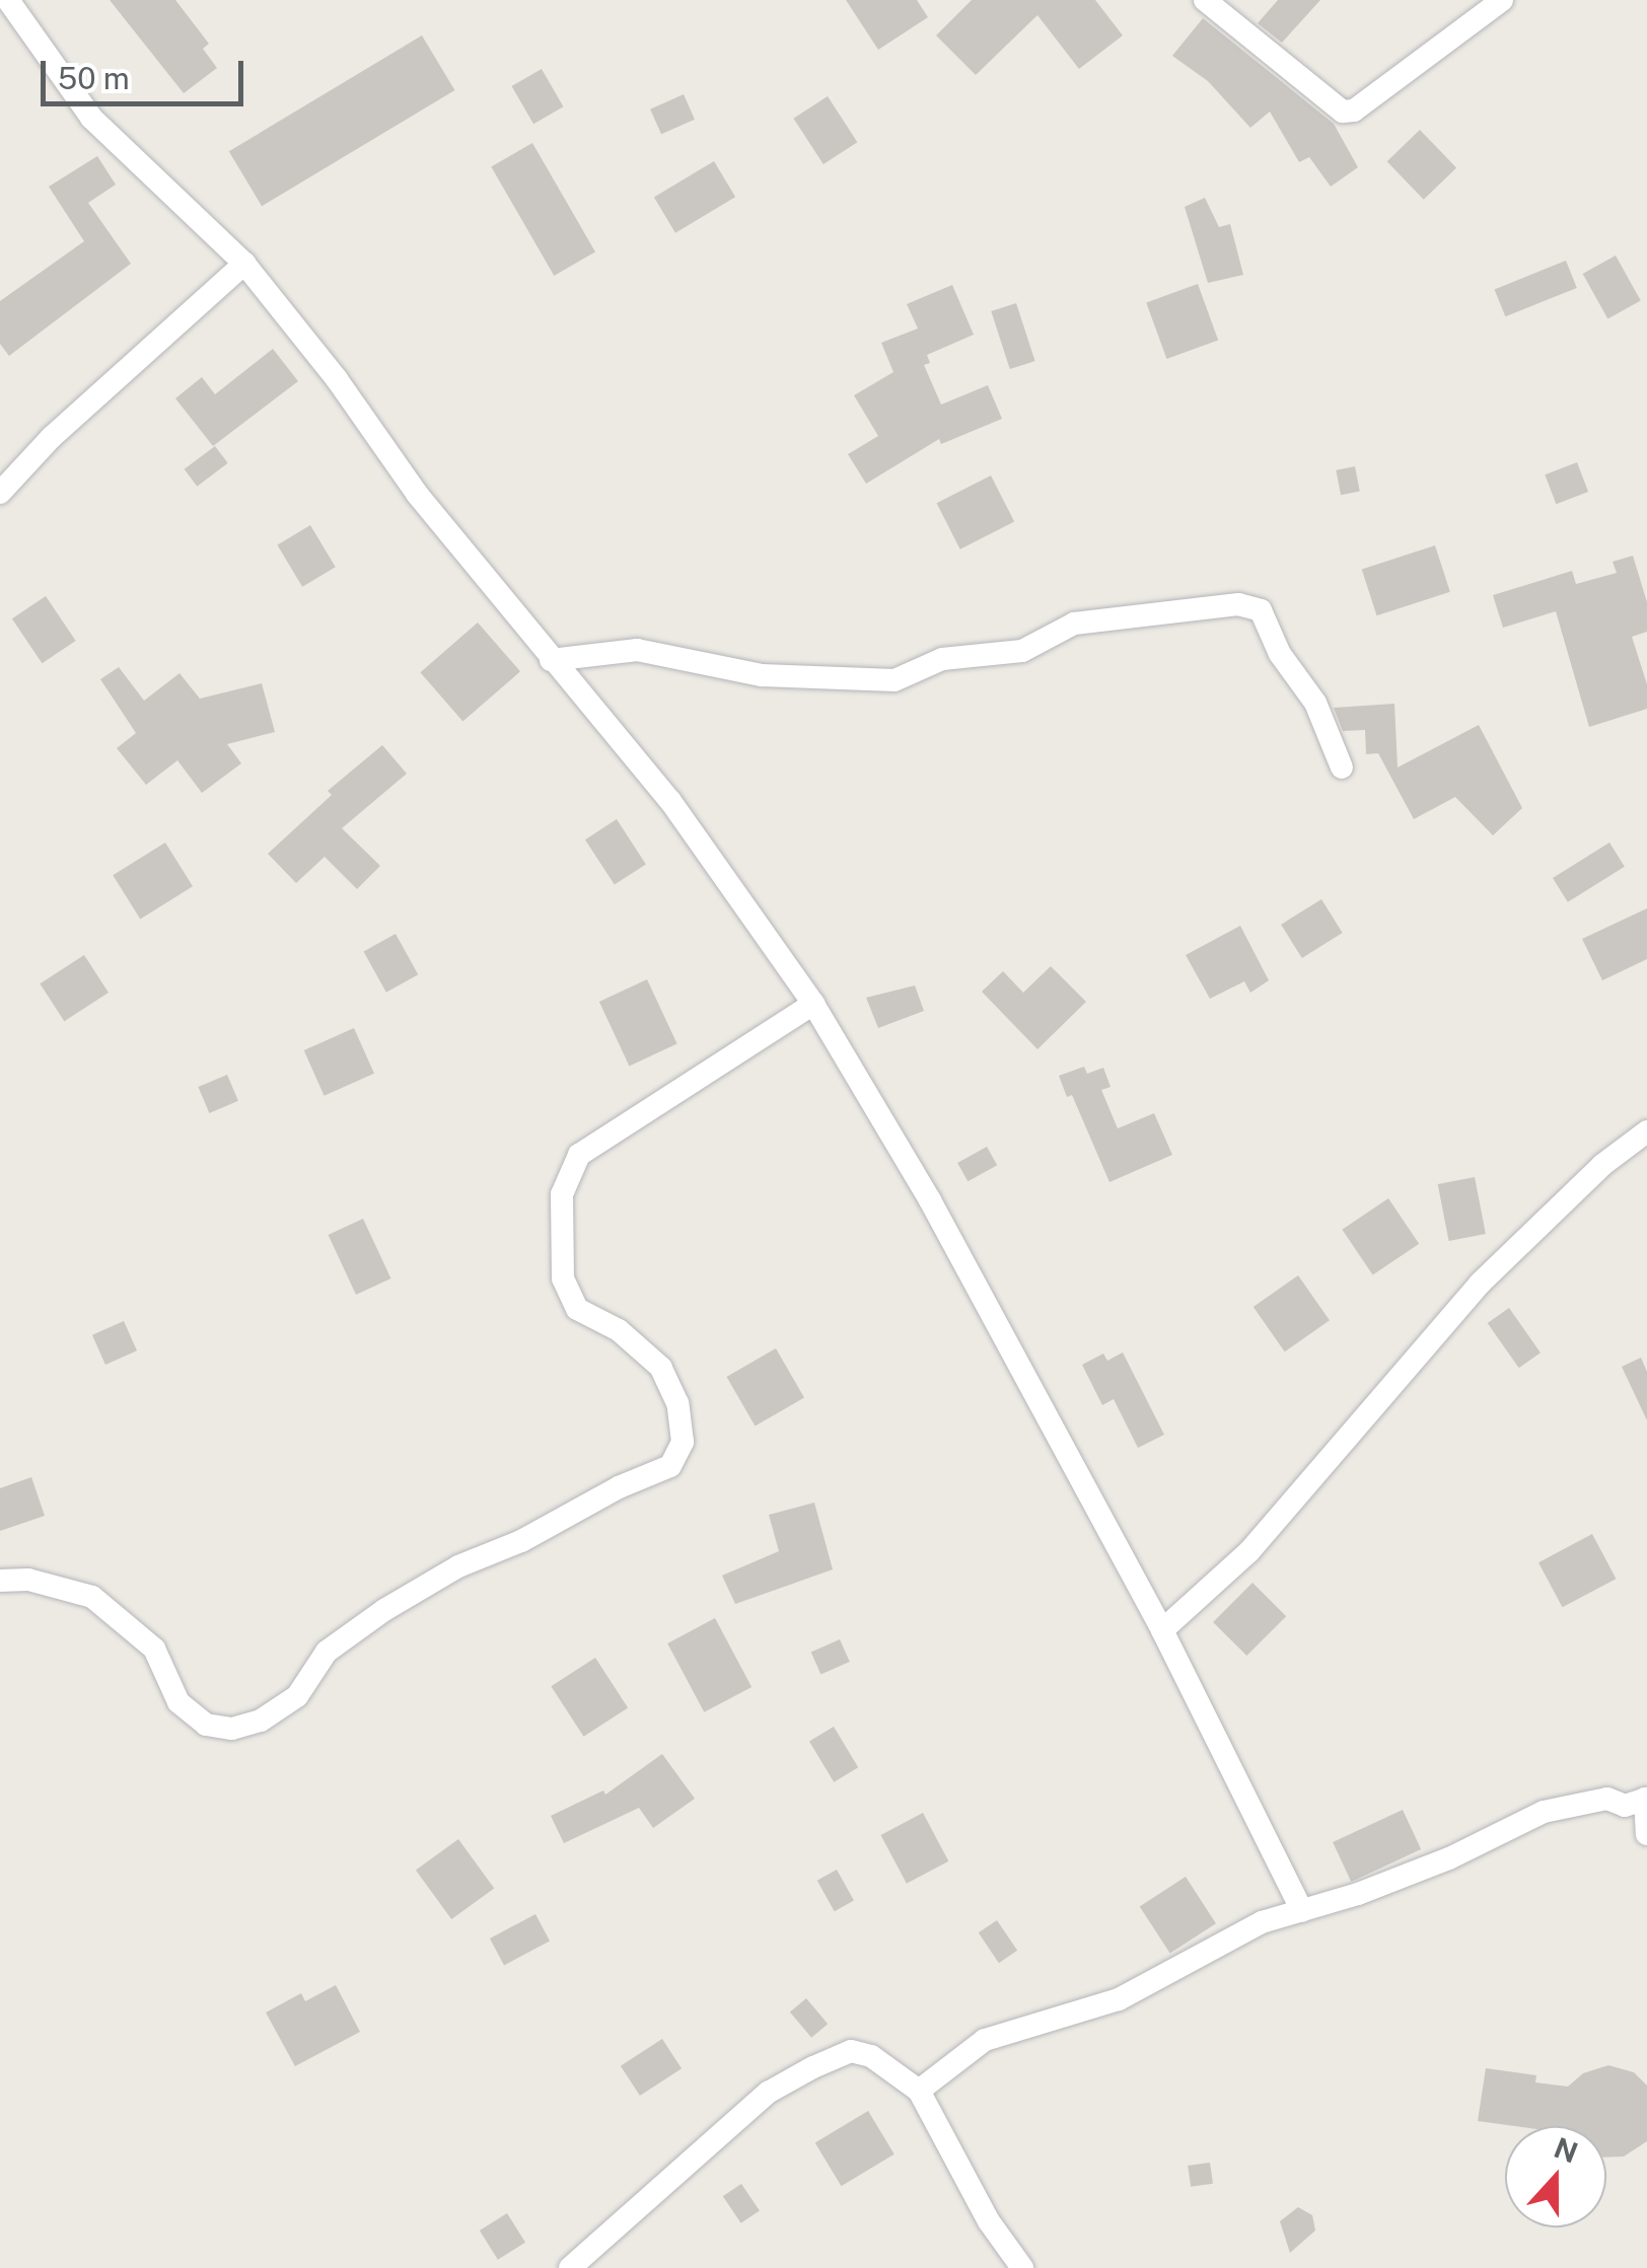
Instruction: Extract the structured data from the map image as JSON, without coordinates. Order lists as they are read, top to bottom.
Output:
{
  "scale_bar": "50 m",
  "north": "top"
}
